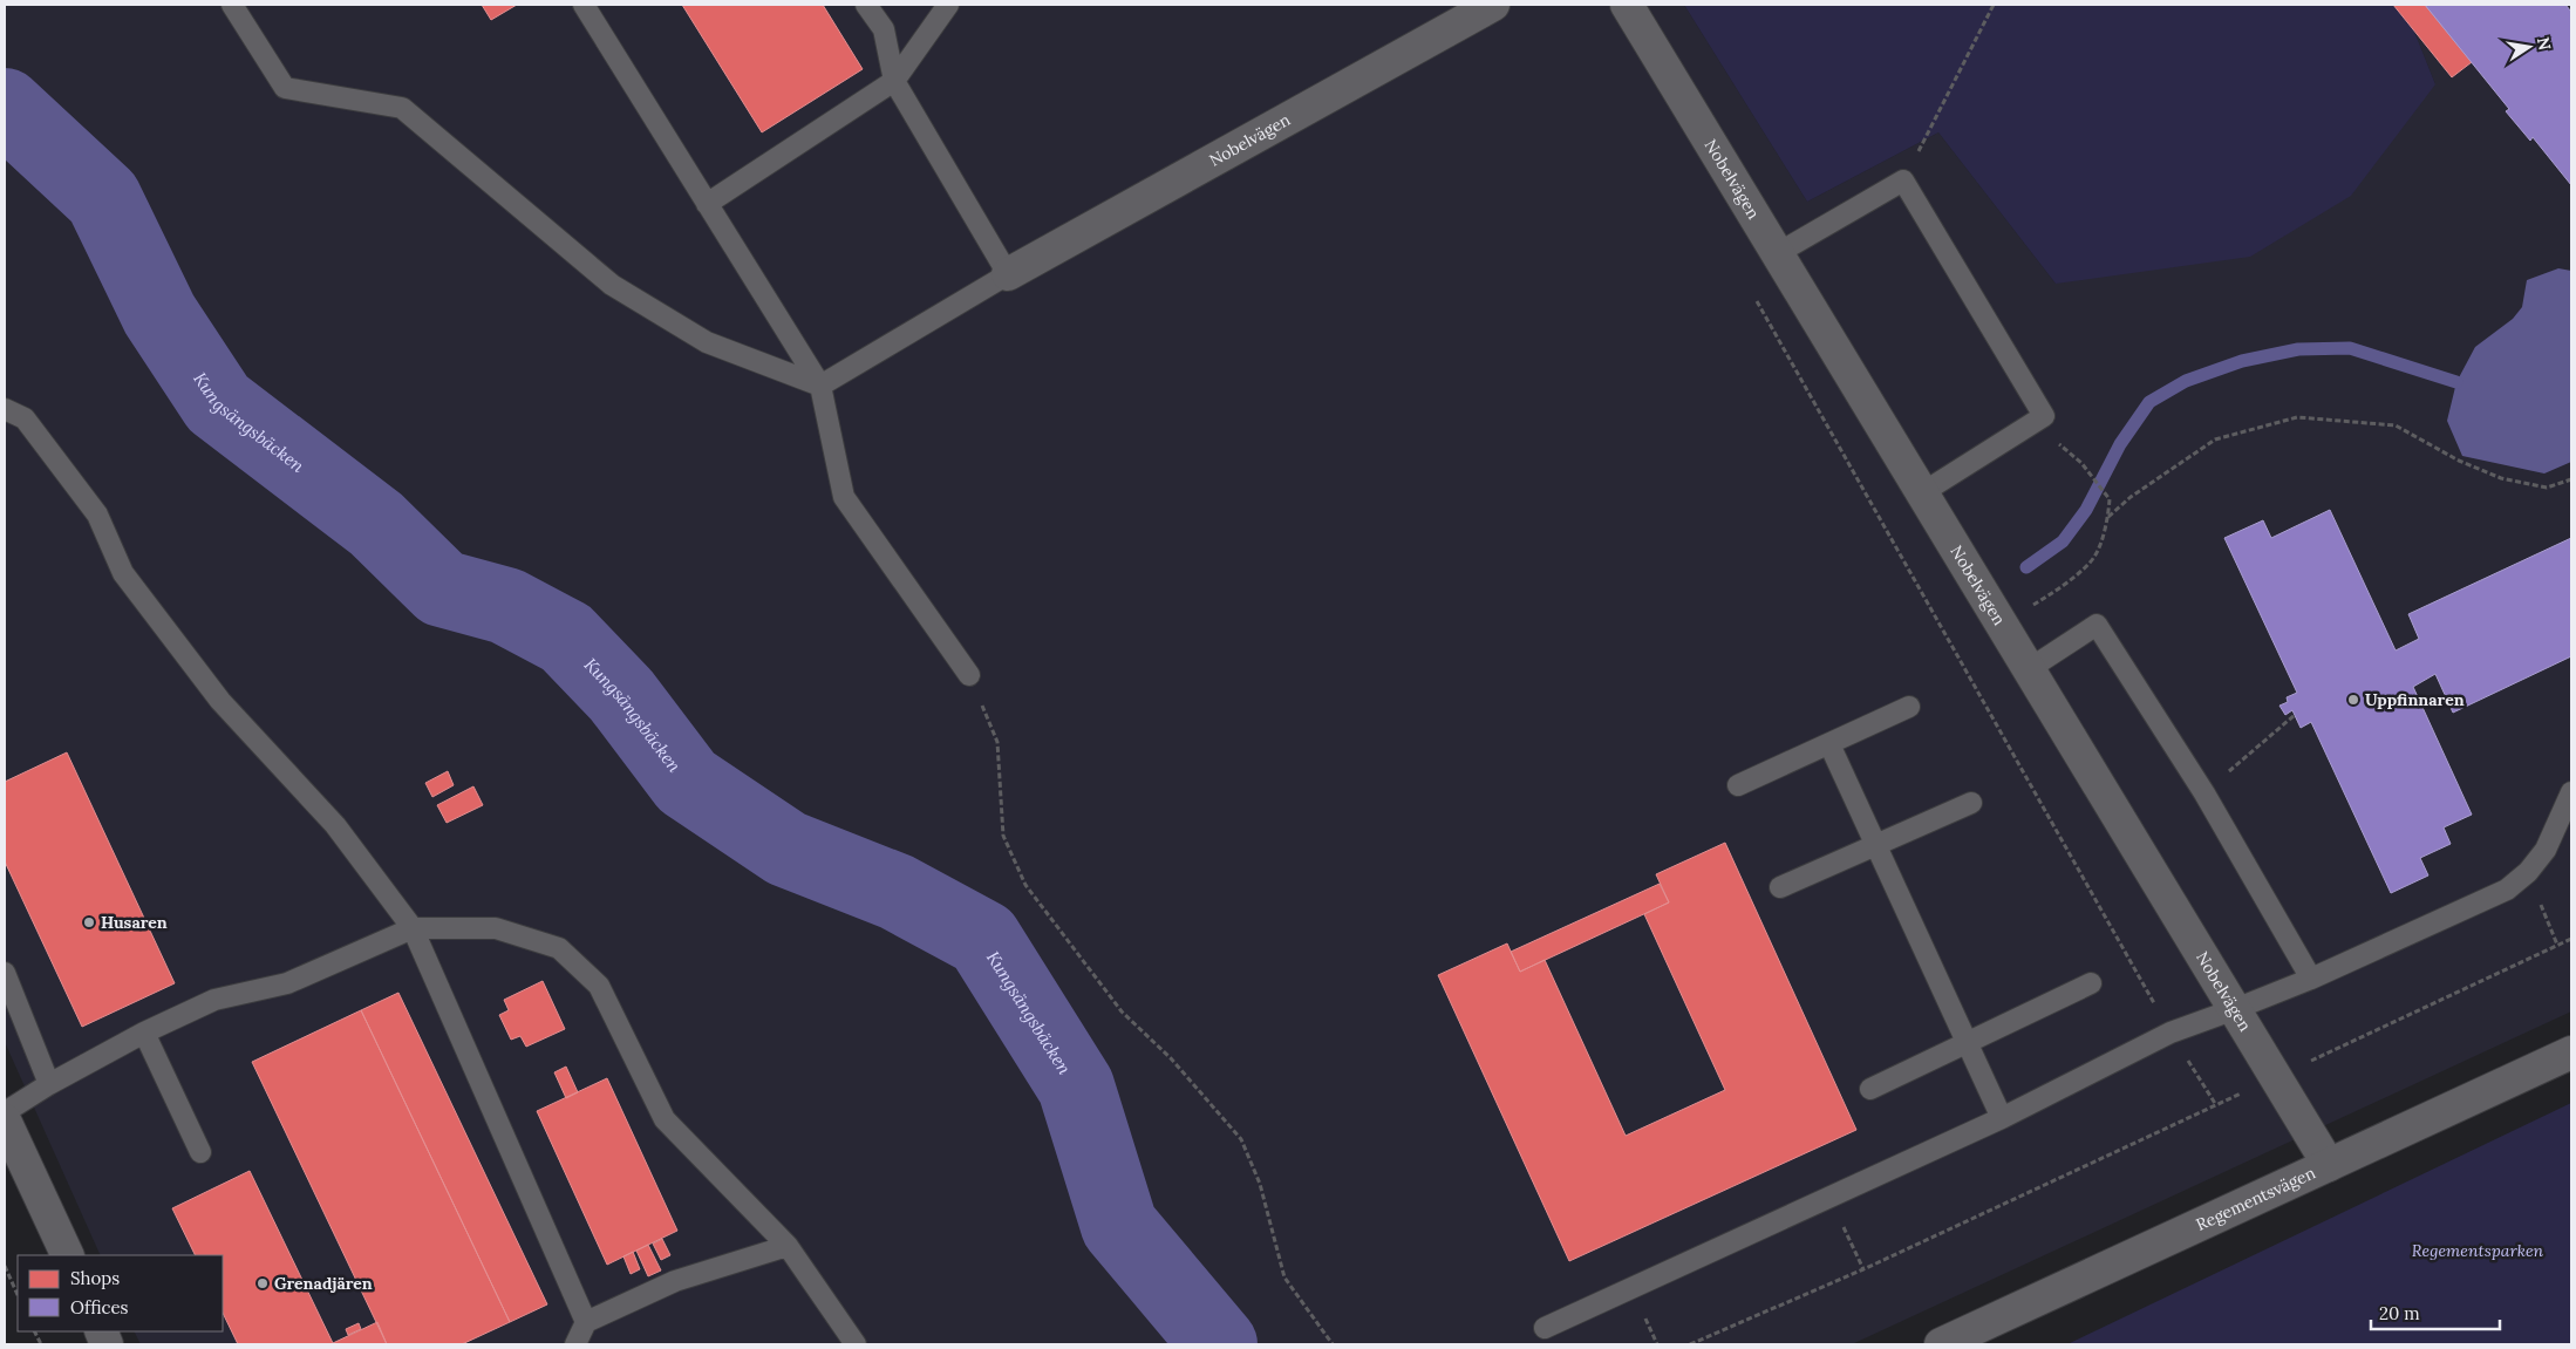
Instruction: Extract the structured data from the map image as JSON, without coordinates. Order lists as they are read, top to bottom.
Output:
{
  "streets": {
    "street": ["Nobelvägen", "Regementsvägen"]
  },
  "crossings": [
    ["Nobelvägen", "Regementsvägen"]
  ],
  "water": ["Kungsängsbäcken"],
  "parks": ["Regementsparken"],
  "places": ["Uppfinnaren", "Husaren", "Grenadjären"],
  "legend": ["Shops", "Offices"],
  "scale_bar": "20 m",
  "north": "right"
}
